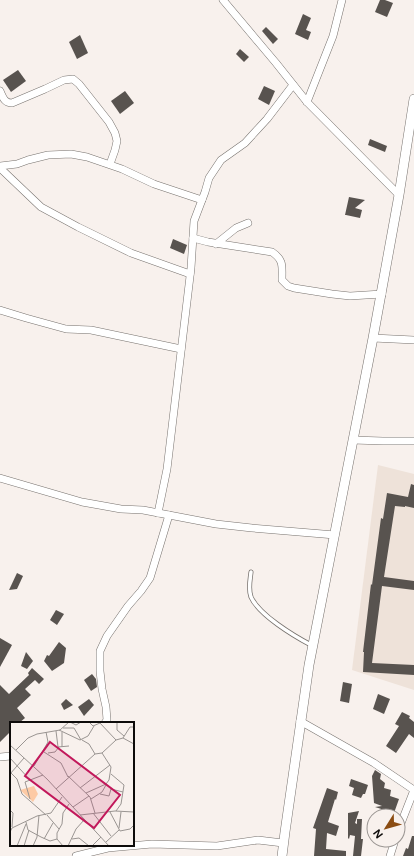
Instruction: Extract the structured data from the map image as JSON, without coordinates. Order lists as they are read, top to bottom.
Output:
{
  "north": "bottom left"
}
